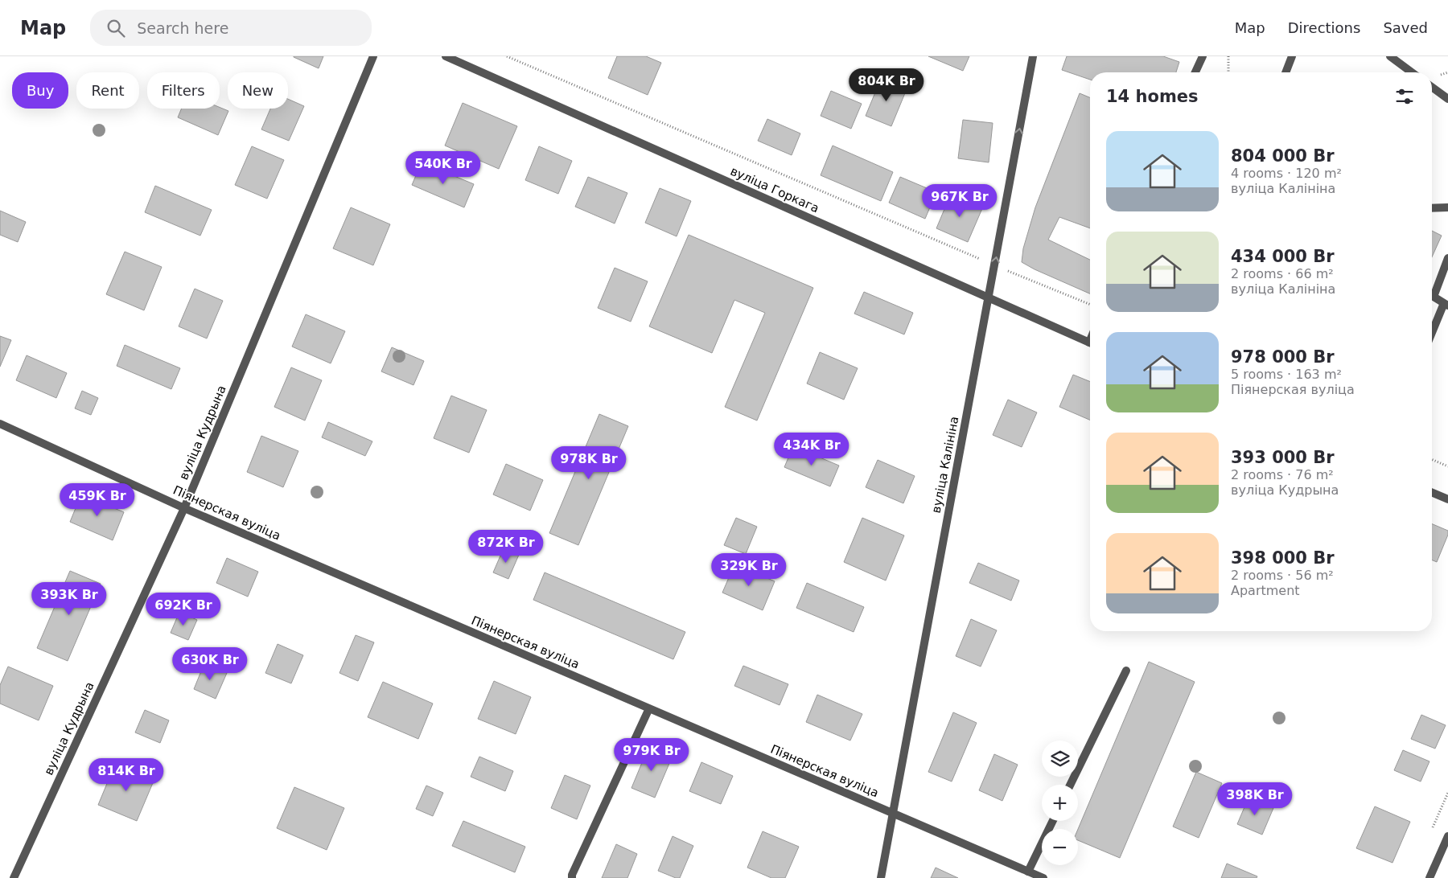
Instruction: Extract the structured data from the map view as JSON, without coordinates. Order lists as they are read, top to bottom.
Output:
{
  "streets": {
    "street": [
      "вуліца Горкага",
      "вуліца Кудрына",
      "вуліца Калініна",
      "Піянерская вуліца"
    ]
  },
  "crossings": [
    ["вуліца Горкага", "вуліца Калініна"],
    ["вуліца Кудрына", "Піянерская вуліца"],
    ["вуліца Калініна", "Піянерская вуліца"]
  ],
  "page": {
    "header": "Map",
    "search": "Search here",
    "nav": ["Map", "Directions", "Saved"],
    "price": [
      "804K Br",
      "540K Br",
      "967K Br",
      "434K Br",
      "978K Br",
      "459K Br",
      "872K Br",
      "329K Br",
      "393K Br",
      "692K Br",
      "630K Br",
      "979K Br",
      "814K Br",
      "398K Br"
    ],
    "chip": [
      "Buy",
      "Rent",
      "Filters",
      "New"
    ],
    "heading": "14 homes",
    "list": [
      {
        "name": "804 000 Br",
        "note": "4 rooms · 120 m² · вуліца Калініна"
      },
      {
        "name": "434 000 Br",
        "note": "2 rooms · 66 m² · вуліца Калініна"
      },
      {
        "name": "978 000 Br",
        "note": "5 rooms · 163 m² · Піянерская вуліца"
      },
      {
        "name": "393 000 Br",
        "note": "2 rooms · 76 m² · вуліца Кудрына"
      },
      {
        "name": "398 000 Br",
        "note": "2 rooms · 56 m² · Apartment"
      }
    ],
    "map_buttons": ["+", "−"]
  }
}
